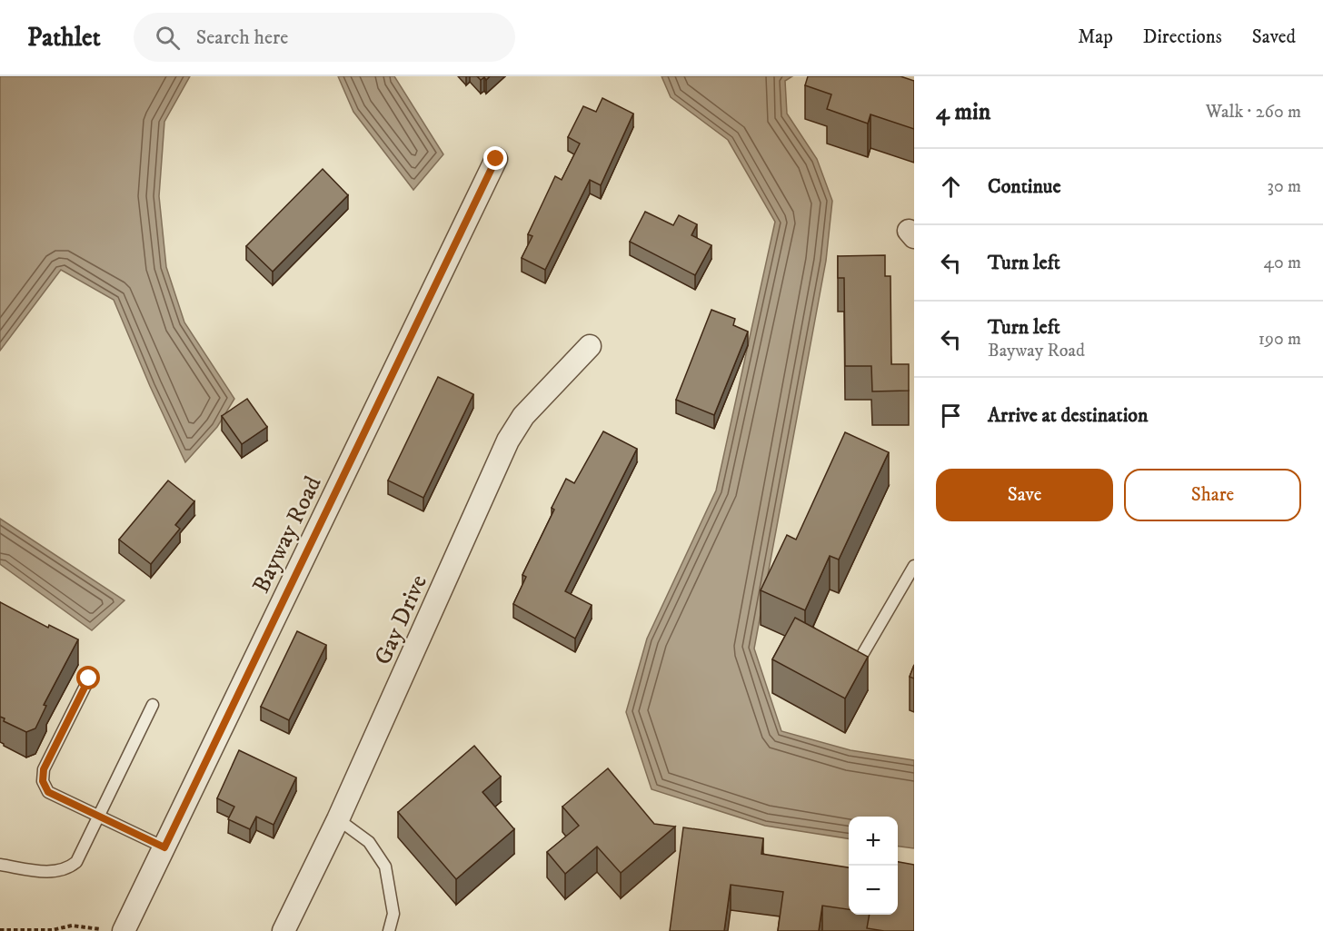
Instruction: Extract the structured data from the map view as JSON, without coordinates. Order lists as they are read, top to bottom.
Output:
{
  "streets": {
    "street": ["Bayway Road", "Gay Drive"]
  },
  "page": {
    "header": "Pathlet",
    "search": "Search here",
    "nav": ["Map", "Directions", "Saved"],
    "heading": ["4 min", "Walk · 260 m"],
    "list": [
      ["Continue", "30 m"],
      ["Turn left", "40 m"],
      ["Turn left", "Bayway Road", "190 m"],
      "Arrive at destination"
    ],
    "buttons": ["Save", "Share"],
    "map_buttons": ["+", "−"]
  }
}
